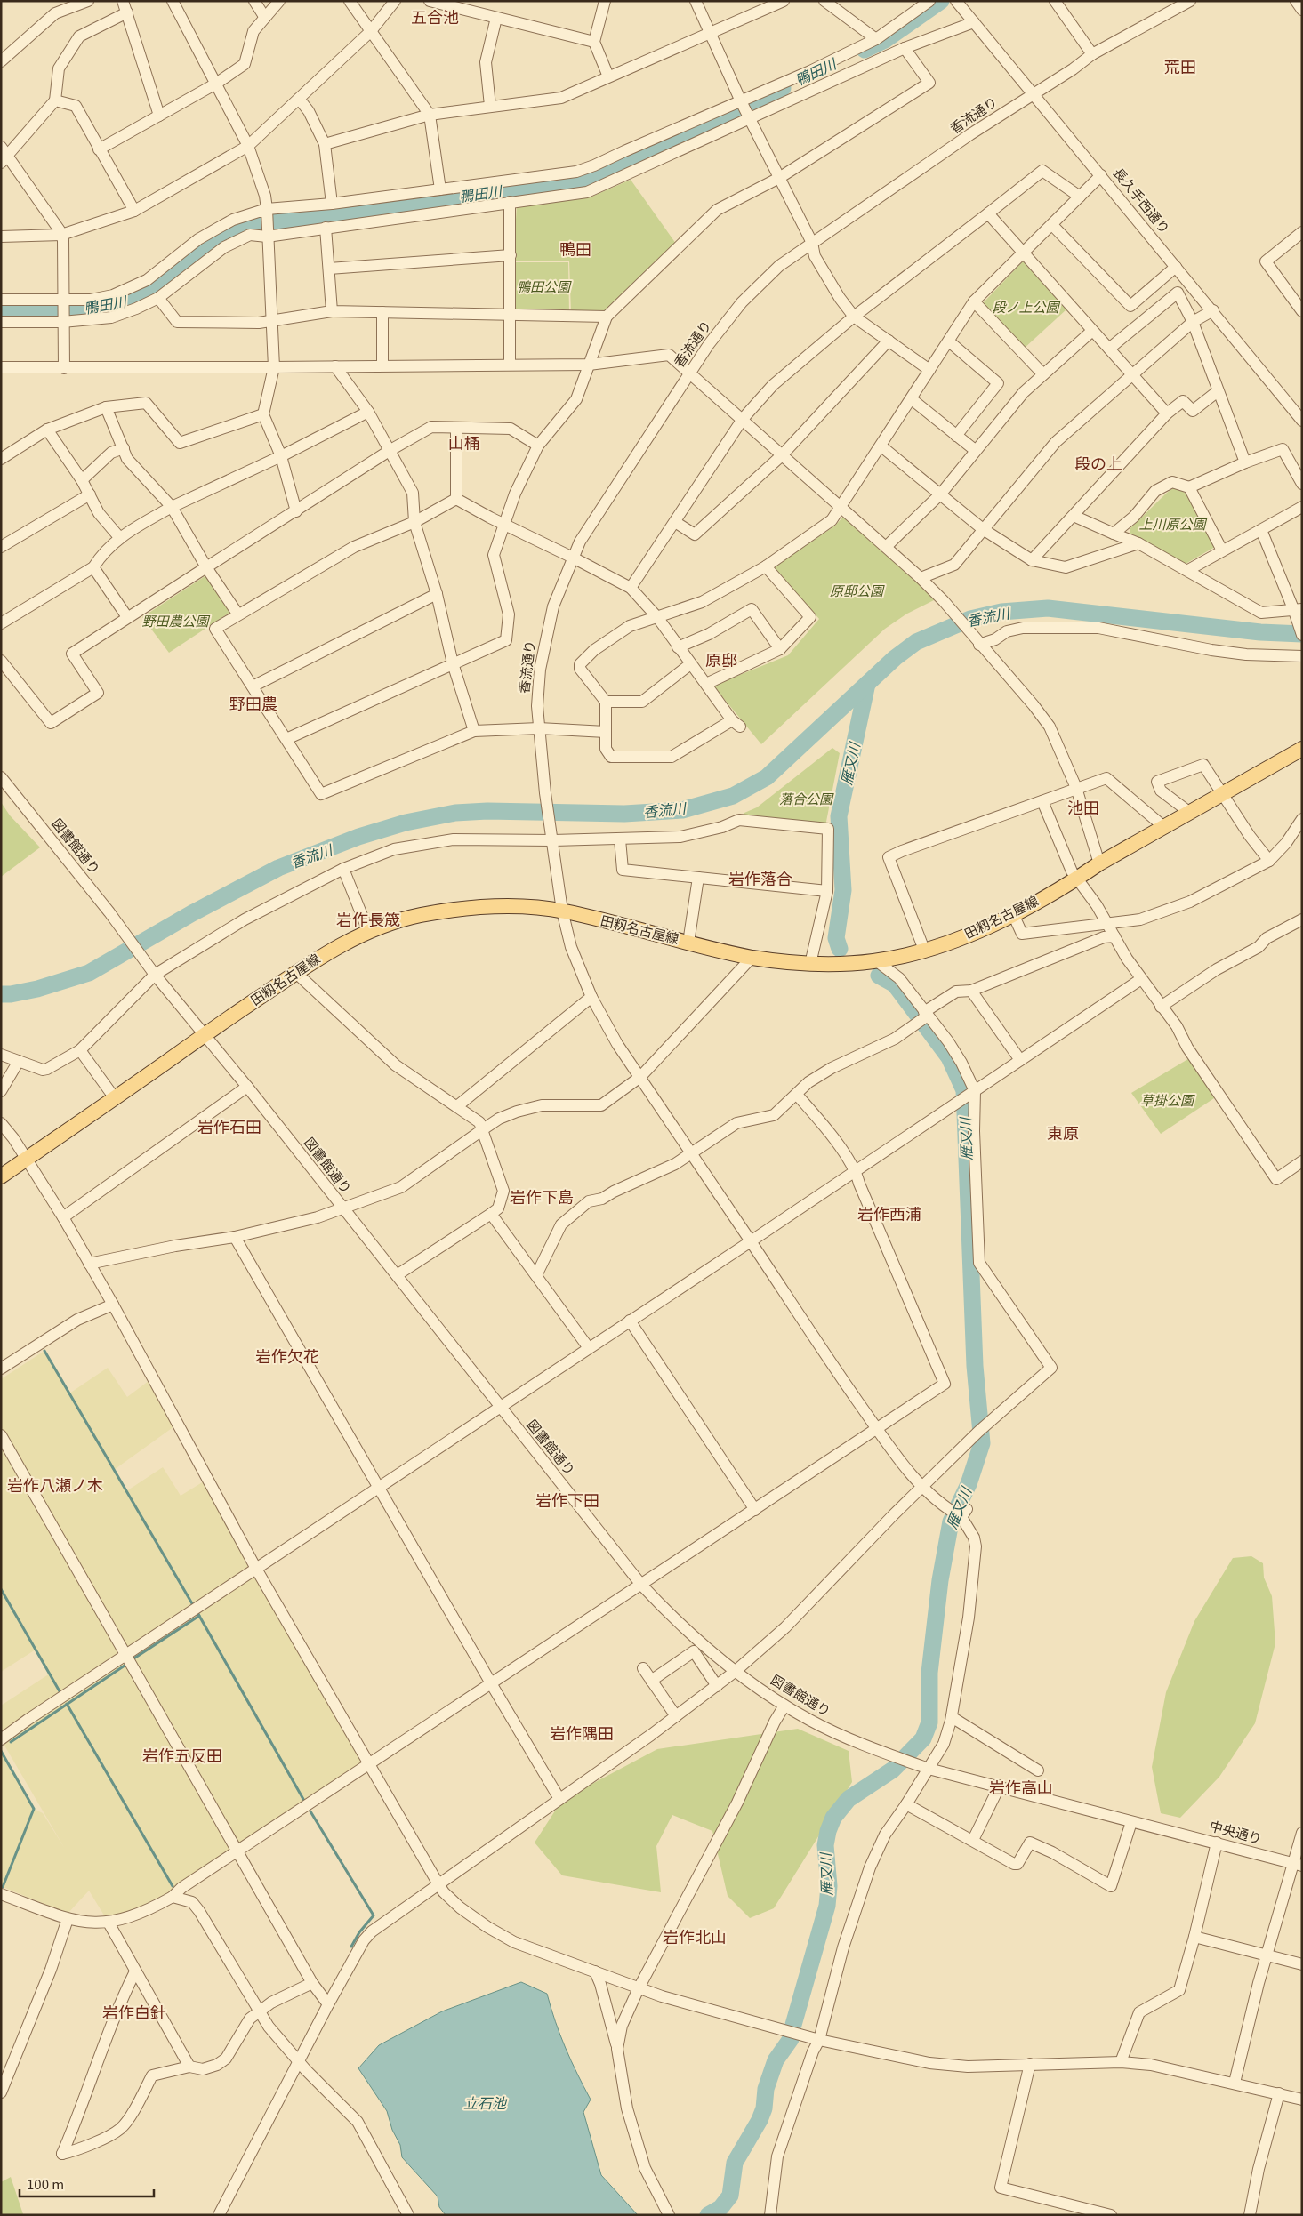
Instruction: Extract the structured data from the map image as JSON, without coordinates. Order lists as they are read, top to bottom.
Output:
{
  "streets": {
    "main road": ["田籾名古屋線"],
    "street": [
      "香流通り",
      "長久手西通り",
      "図書館通り",
      "中央通り"
    ]
  },
  "crossings": [
    ["香流通り", "長久手西通り"],
    ["香流通り", "田籾名古屋線"],
    ["図書館通り", "田籾名古屋線"],
    ["図書館通り", "中央通り"]
  ],
  "districts": [
    "五合池",
    "荒田",
    "鴨田",
    "山桶",
    "段の上",
    "原邸",
    "野田農",
    "池田",
    "岩作落合",
    "岩作長筬",
    "岩作石田",
    "東原",
    "岩作下島",
    "岩作西浦",
    "岩作欠花",
    "岩作八瀬ノ木",
    "岩作下田",
    "岩作隅田",
    "岩作五反田",
    "岩作高山",
    "岩作北山",
    "岩作白針"
  ],
  "water": [
    "鴨田川",
    "香流川",
    "雁又川",
    "立石池"
  ],
  "parks": [
    "鴨田公園",
    "段ノ上公園",
    "上川原公園",
    "原邸公園",
    "野田農公園",
    "落合公園",
    "草掛公園"
  ],
  "scale_bar": "100 m"
}
